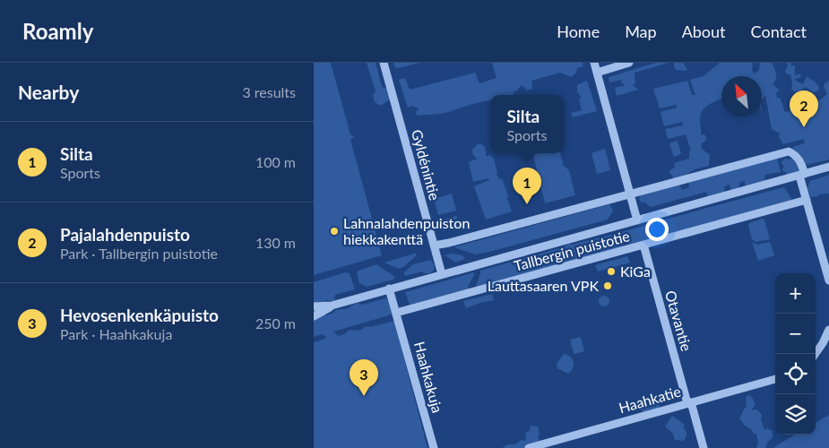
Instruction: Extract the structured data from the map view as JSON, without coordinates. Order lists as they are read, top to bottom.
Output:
{
  "streets": {
    "street": [
      "Gyldénintie",
      "Tallbergin puistotie",
      "Otavantie",
      "Haahkakuja",
      "Haahkatie"
    ]
  },
  "crossings": [
    ["Gyldénintie", "Tallbergin puistotie"],
    ["Tallbergin puistotie", "Otavantie"],
    ["Tallbergin puistotie", "Haahkakuja"],
    ["Otavantie", "Haahkatie"]
  ],
  "places": ["Lahnalahdenpuiston hiekkakenttä", "KiGa", "Lauttasaaren VPK"],
  "north": "top left",
  "page": {
    "header": "Roamly",
    "nav": [
      "Home",
      "Map",
      "About",
      "Contact"
    ],
    "heading": ["Nearby", "3 results"],
    "pins": ["2", "1", "3"],
    "popup": ["Silta", "Sports"],
    "list": [
      {
        "mark": "1",
        "name": "Silta",
        "note": "Sports",
        "value": "100 m"
      },
      {
        "mark": "2",
        "name": "Pajalahdenpuisto",
        "note": "Park · Tallbergin puistotie",
        "value": "130 m"
      },
      {
        "mark": "3",
        "name": "Hevosenkenkäpuisto",
        "note": "Park · Haahkakuja",
        "value": "250 m"
      }
    ],
    "map_buttons": ["+", "−"]
  }
}
